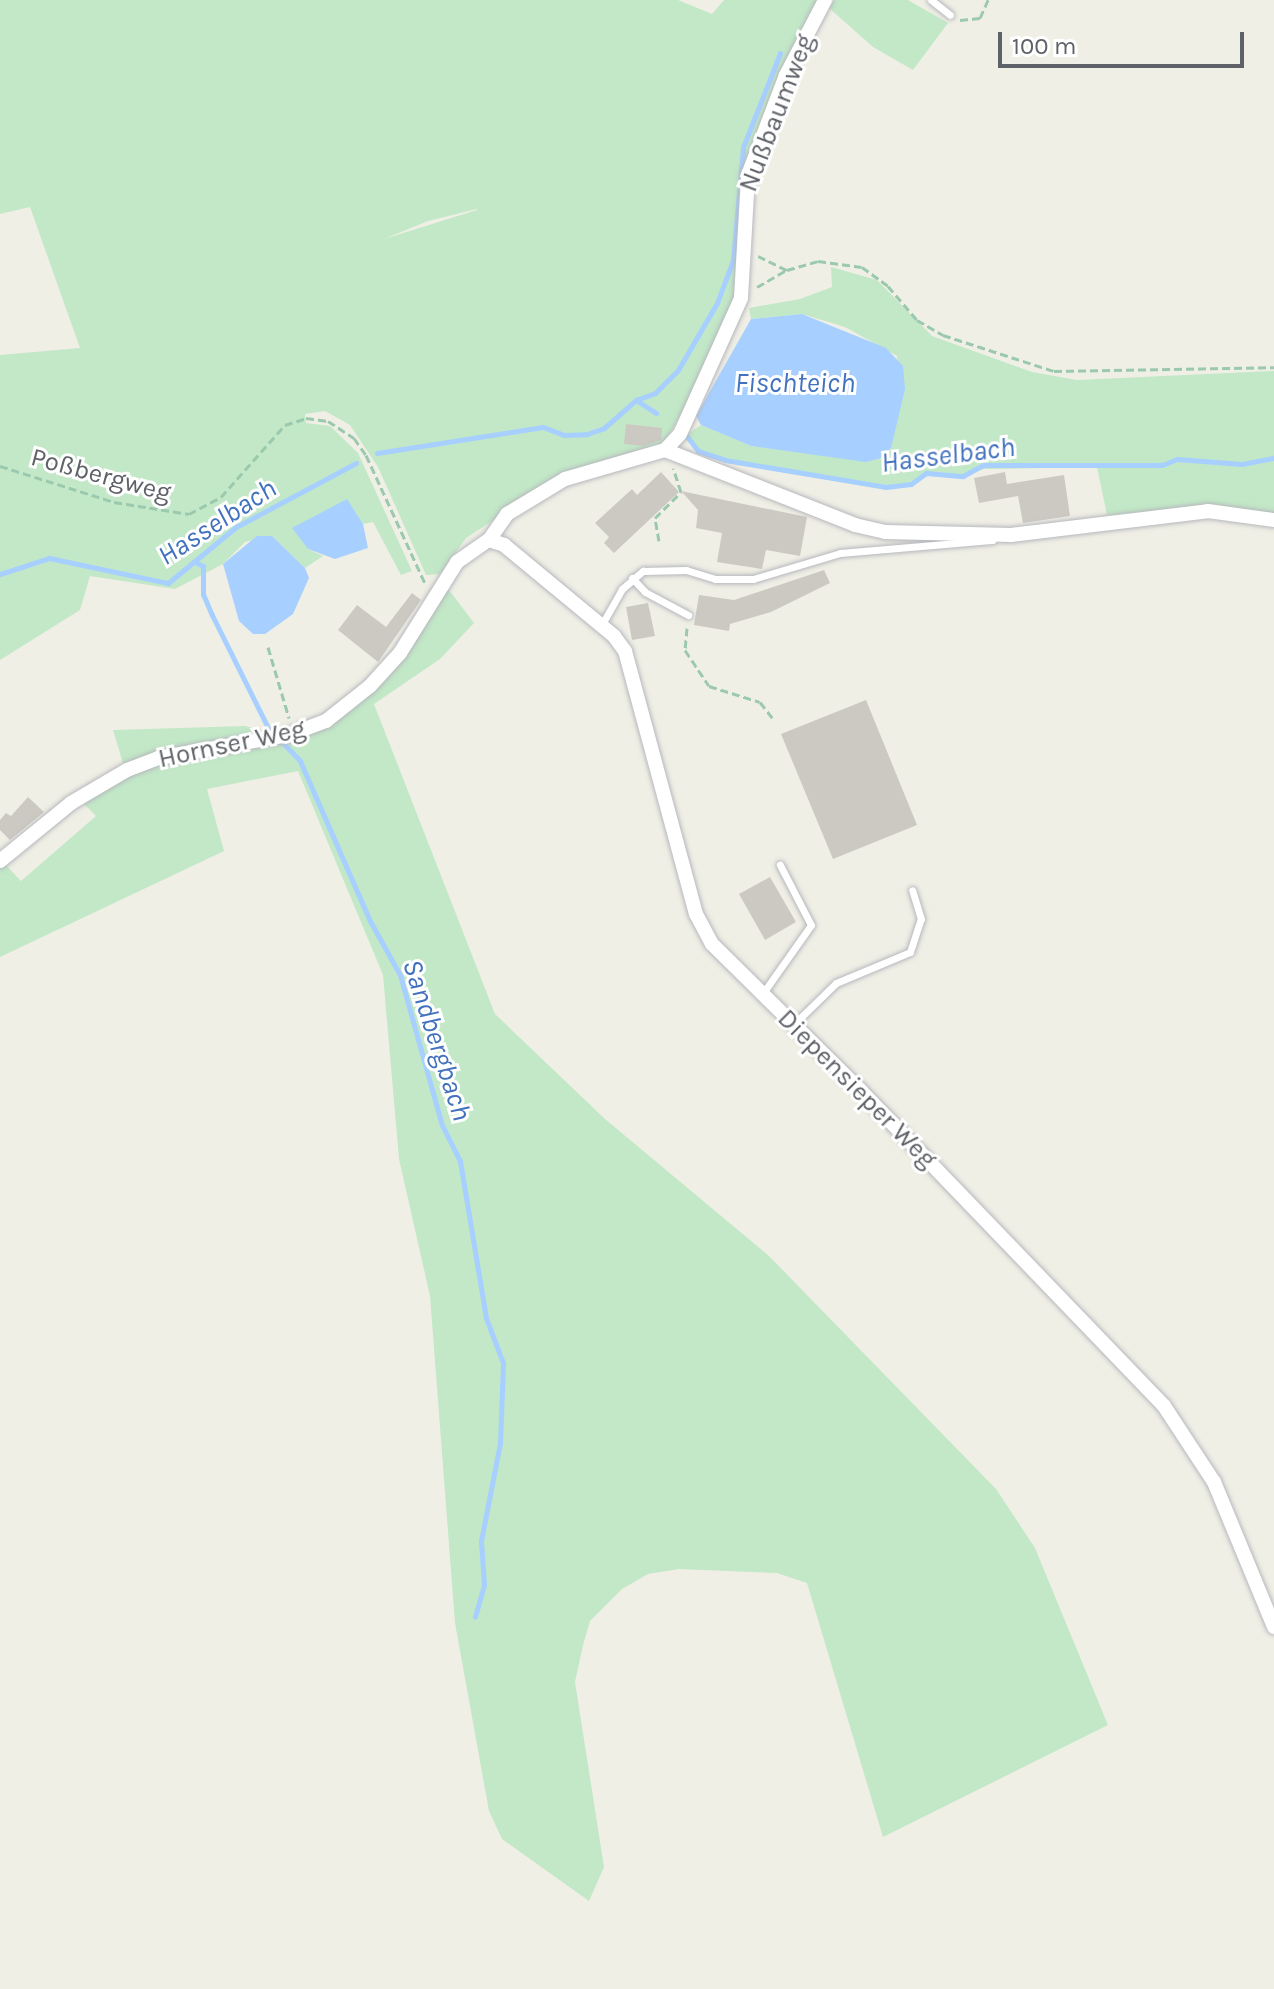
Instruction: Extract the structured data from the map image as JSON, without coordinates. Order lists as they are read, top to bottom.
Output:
{
  "streets": {
    "street": ["Nußbaumweg", "Hornser Weg", "Diepensieper Weg"],
    "path": ["Poßbergweg"]
  },
  "crossings": [
    ["Poßbergweg", "Hornser Weg"]
  ],
  "water": ["Fischteich", "Hasselbach", "Sandbergbach"],
  "scale_bar": "100 m"
}
